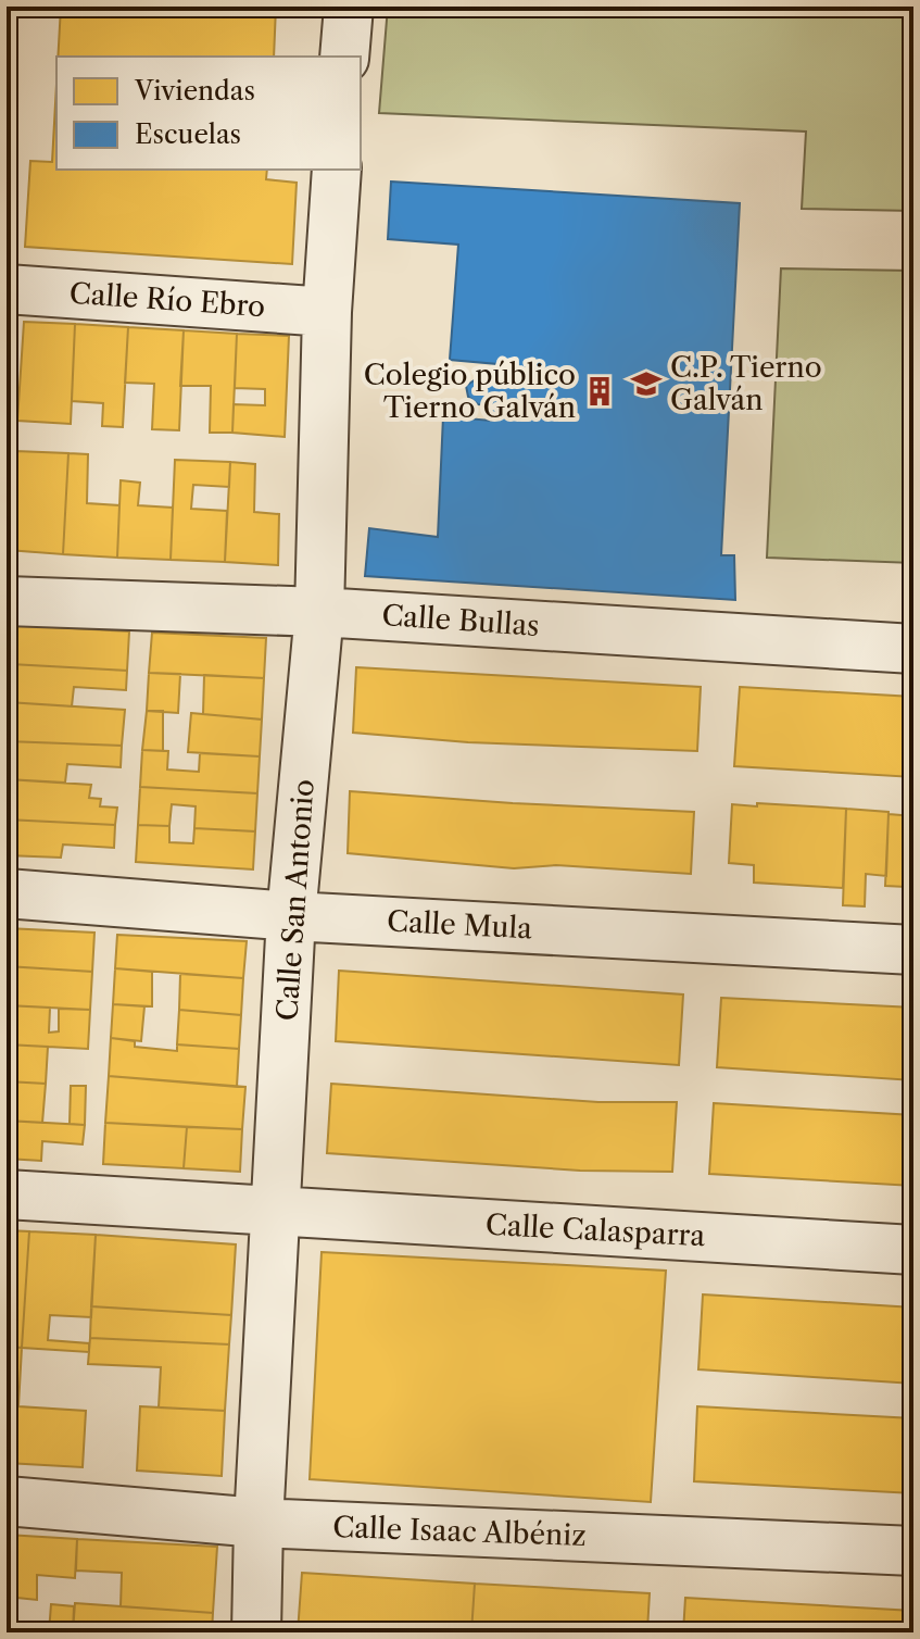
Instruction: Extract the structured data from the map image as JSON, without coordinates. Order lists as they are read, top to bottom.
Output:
{
  "streets": {
    "street": [
      "Calle Río Ebro",
      "Calle Bullas",
      "Calle San Antonio",
      "Calle Mula",
      "Calle Calasparra",
      "Calle Isaac Albéniz"
    ]
  },
  "crossings": [
    ["Calle Río Ebro", "Calle San Antonio"],
    ["Calle Bullas", "Calle San Antonio"],
    ["Calle San Antonio", "Calle Mula"],
    ["Calle San Antonio", "Calle Calasparra"],
    ["Calle San Antonio", "Calle Isaac Albéniz"]
  ],
  "places": {
    "school or university": ["C.P. Tierno Galván"],
    "building": ["Colegio público Tierno Galván"]
  },
  "legend": ["Viviendas", "Escuelas"]
}
